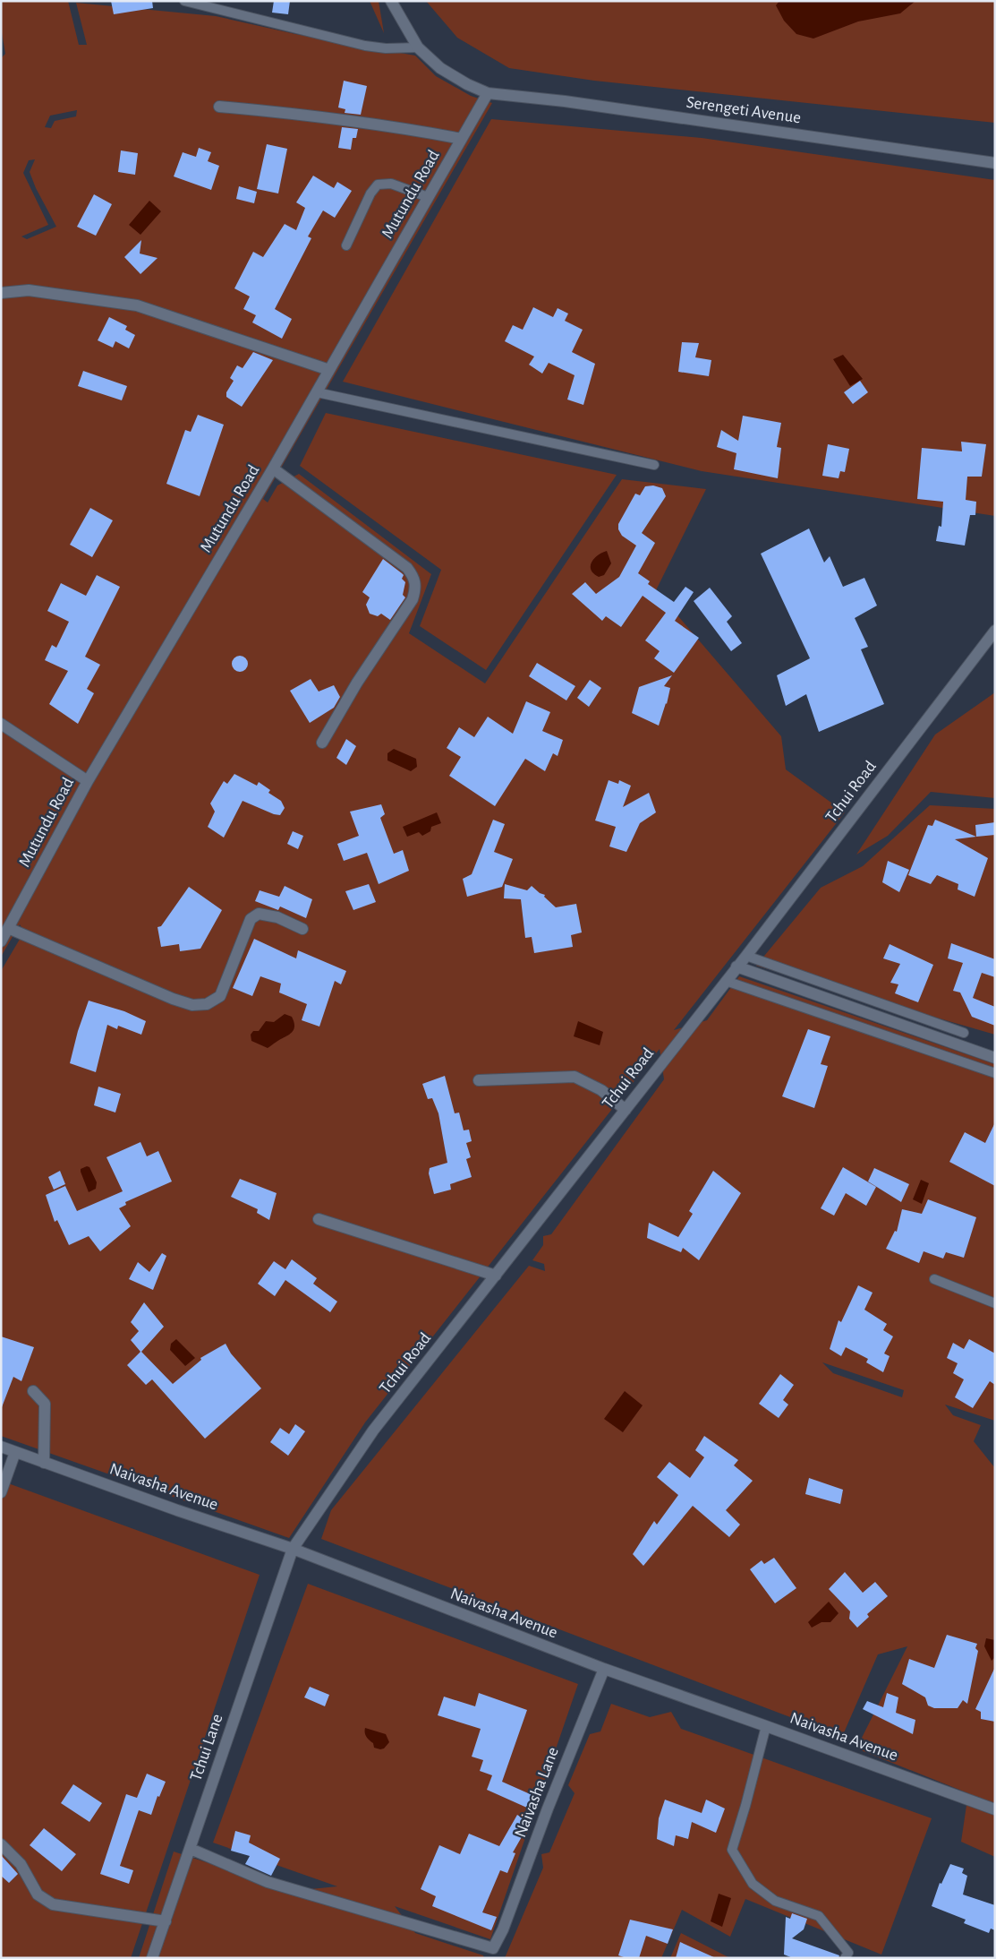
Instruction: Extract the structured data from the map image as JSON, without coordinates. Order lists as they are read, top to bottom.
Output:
{
  "streets": {
    "street": [
      "Serengeti Avenue",
      "Mutundu Road",
      "Tchui Road",
      "Naivasha Avenue",
      "Tchui Lane",
      "Naivasha Lane"
    ]
  },
  "crossings": [
    ["Serengeti Avenue", "Mutundu Road"],
    ["Tchui Road", "Naivasha Avenue"],
    ["Tchui Road", "Tchui Lane"],
    ["Naivasha Avenue", "Tchui Lane"],
    ["Naivasha Avenue", "Naivasha Lane"],
    ["Tchui Lane", "Naivasha Lane"]
  ]
}
